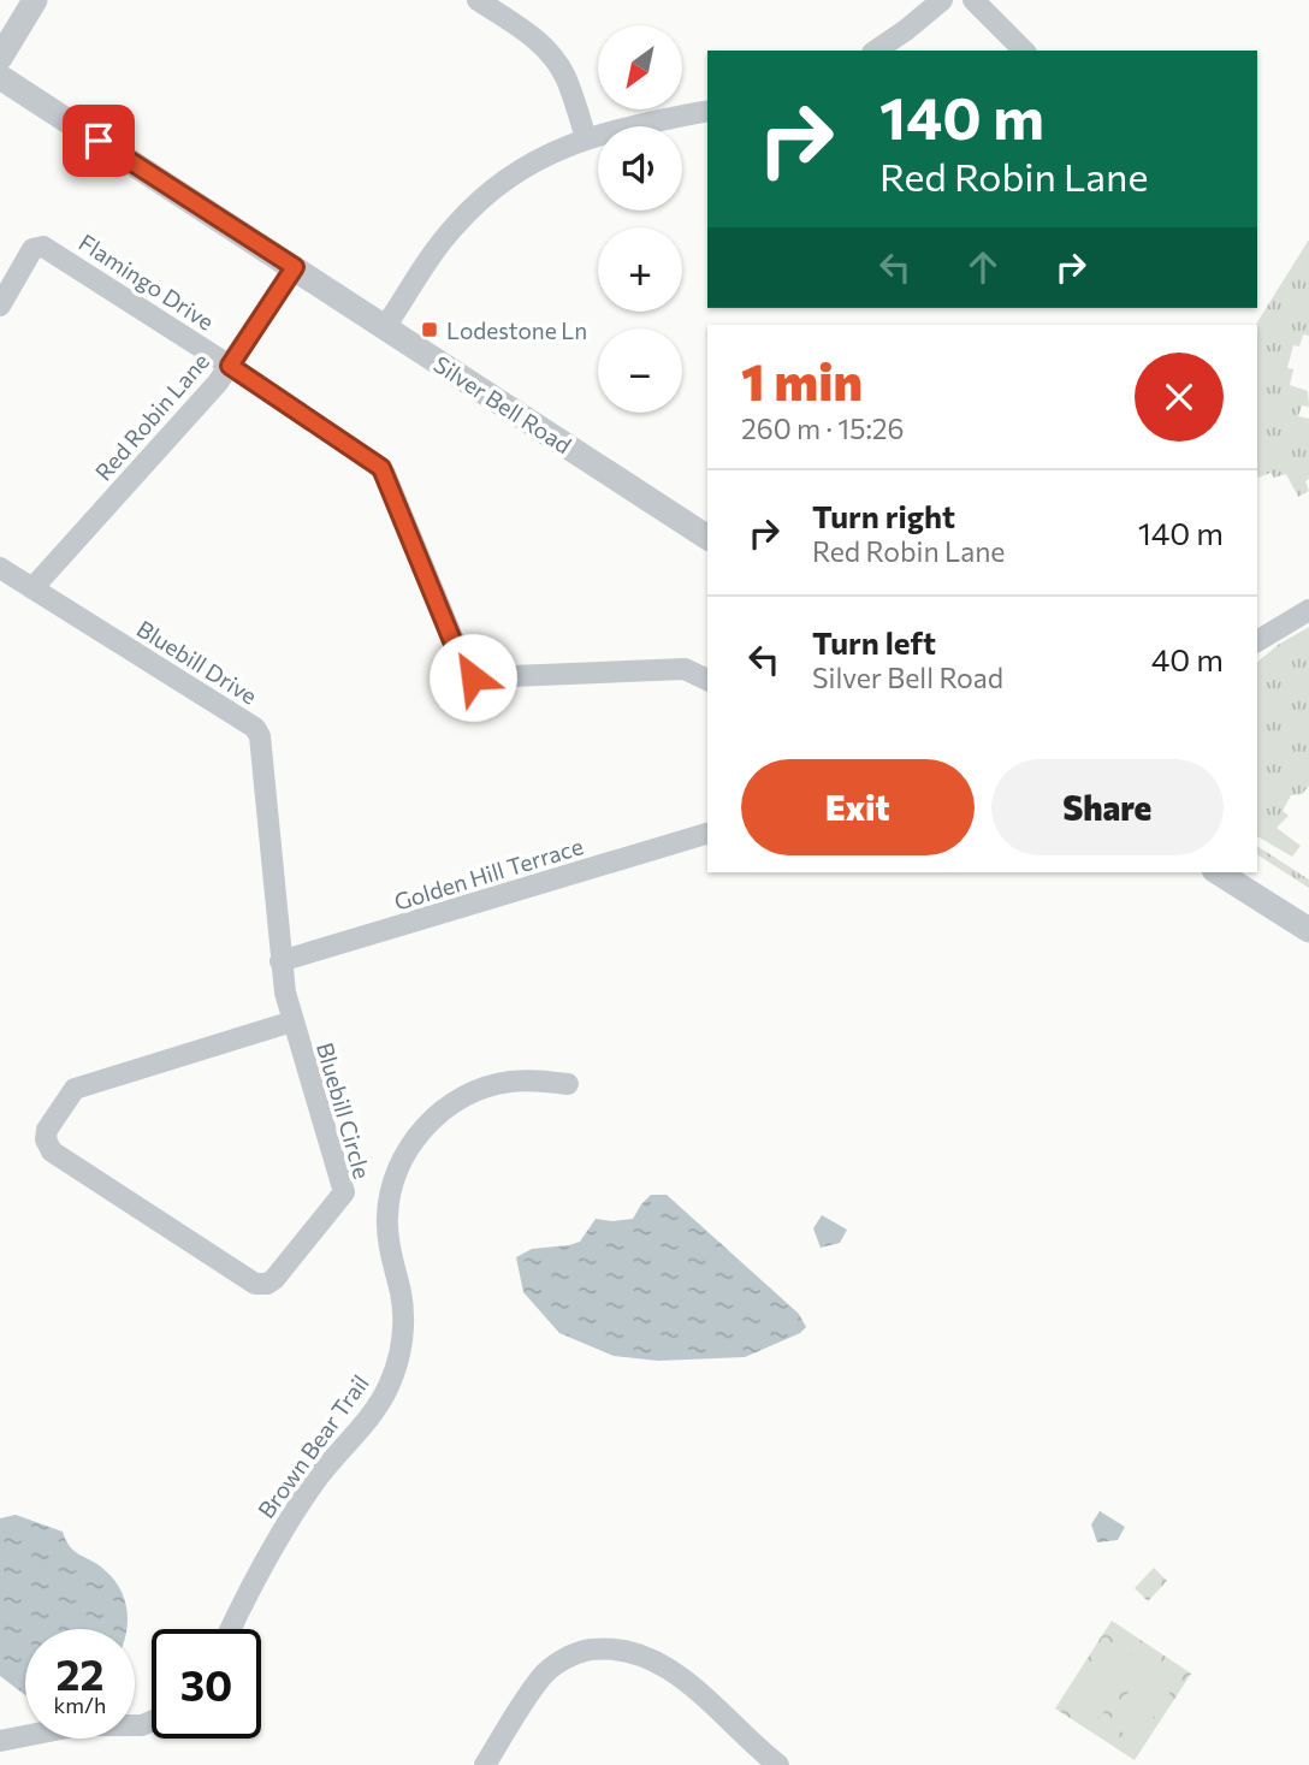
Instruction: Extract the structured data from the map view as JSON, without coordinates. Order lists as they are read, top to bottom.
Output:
{
  "streets": {
    "street": [
      "Flamingo Drive",
      "Silver Bell Road",
      "Red Robin Lane",
      "Bluebill Drive",
      "Golden Hill Terrace",
      "Bluebill Circle",
      "Brown Bear Trail"
    ]
  },
  "crossings": [
    ["Flamingo Drive", "Red Robin Lane"],
    ["Silver Bell Road", "Red Robin Lane"],
    ["Red Robin Lane", "Bluebill Drive"],
    ["Bluebill Drive", "Golden Hill Terrace"],
    ["Bluebill Drive", "Bluebill Circle"],
    ["Golden Hill Terrace", "Bluebill Circle"]
  ],
  "places": {
    "transit": ["Lodestone Ln"]
  },
  "north": "bottom left",
  "page": {
    "map_buttons": ["+", "−"],
    "turn": ["140 m", "Red Robin Lane"],
    "heading": ["1 min", "260 m · 15:26"],
    "list": [
      {
        "name": "Turn right",
        "note": "Red Robin Lane",
        "value": "140 m"
      },
      {
        "name": "Turn left",
        "note": "Silver Bell Road",
        "value": "40 m"
      }
    ],
    "buttons": ["Exit", "Share"],
    "speed": "22 km/h",
    "limit": "30"
  }
}
